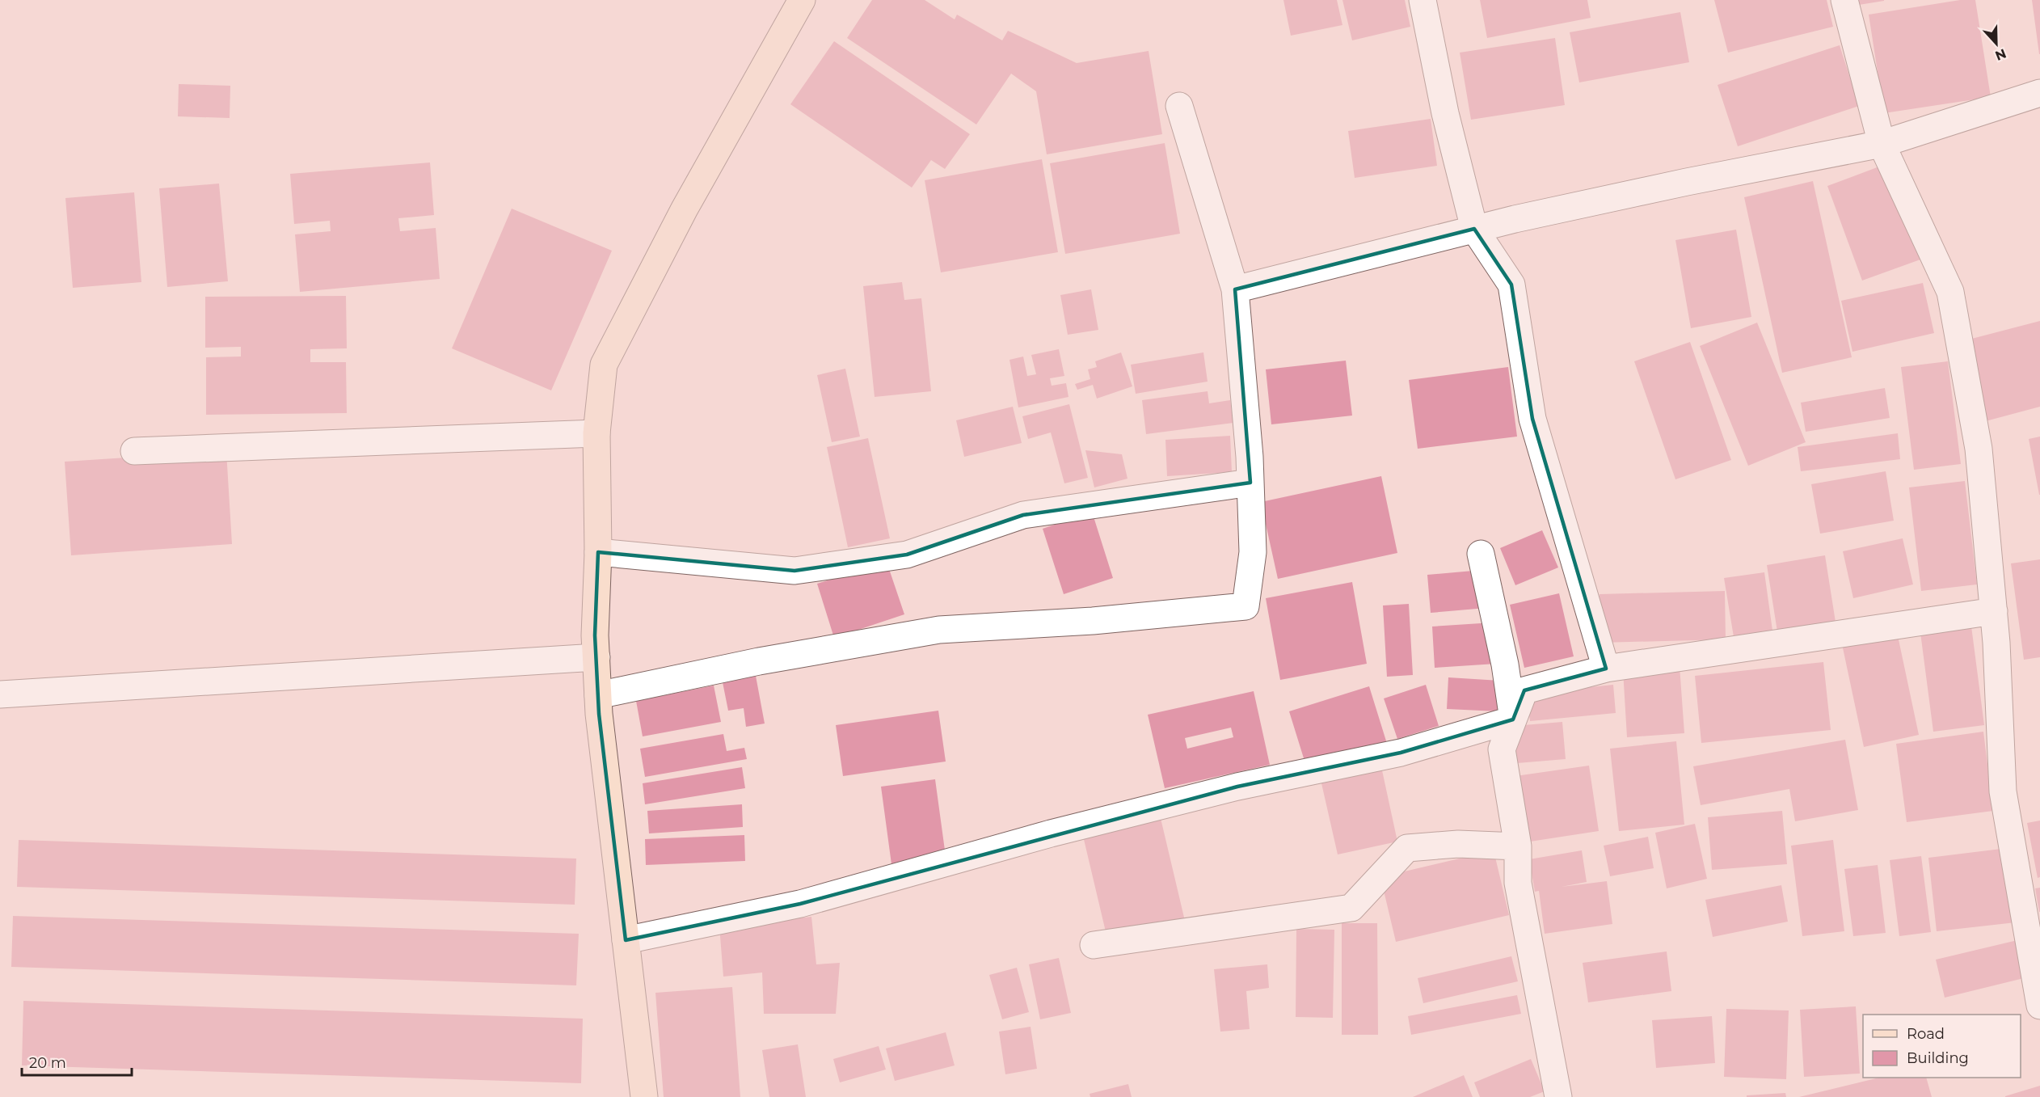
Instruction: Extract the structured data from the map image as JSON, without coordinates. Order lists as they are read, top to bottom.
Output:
{
  "legend": ["Road", "Building"],
  "scale_bar": "20 m",
  "north": "bottom"
}
